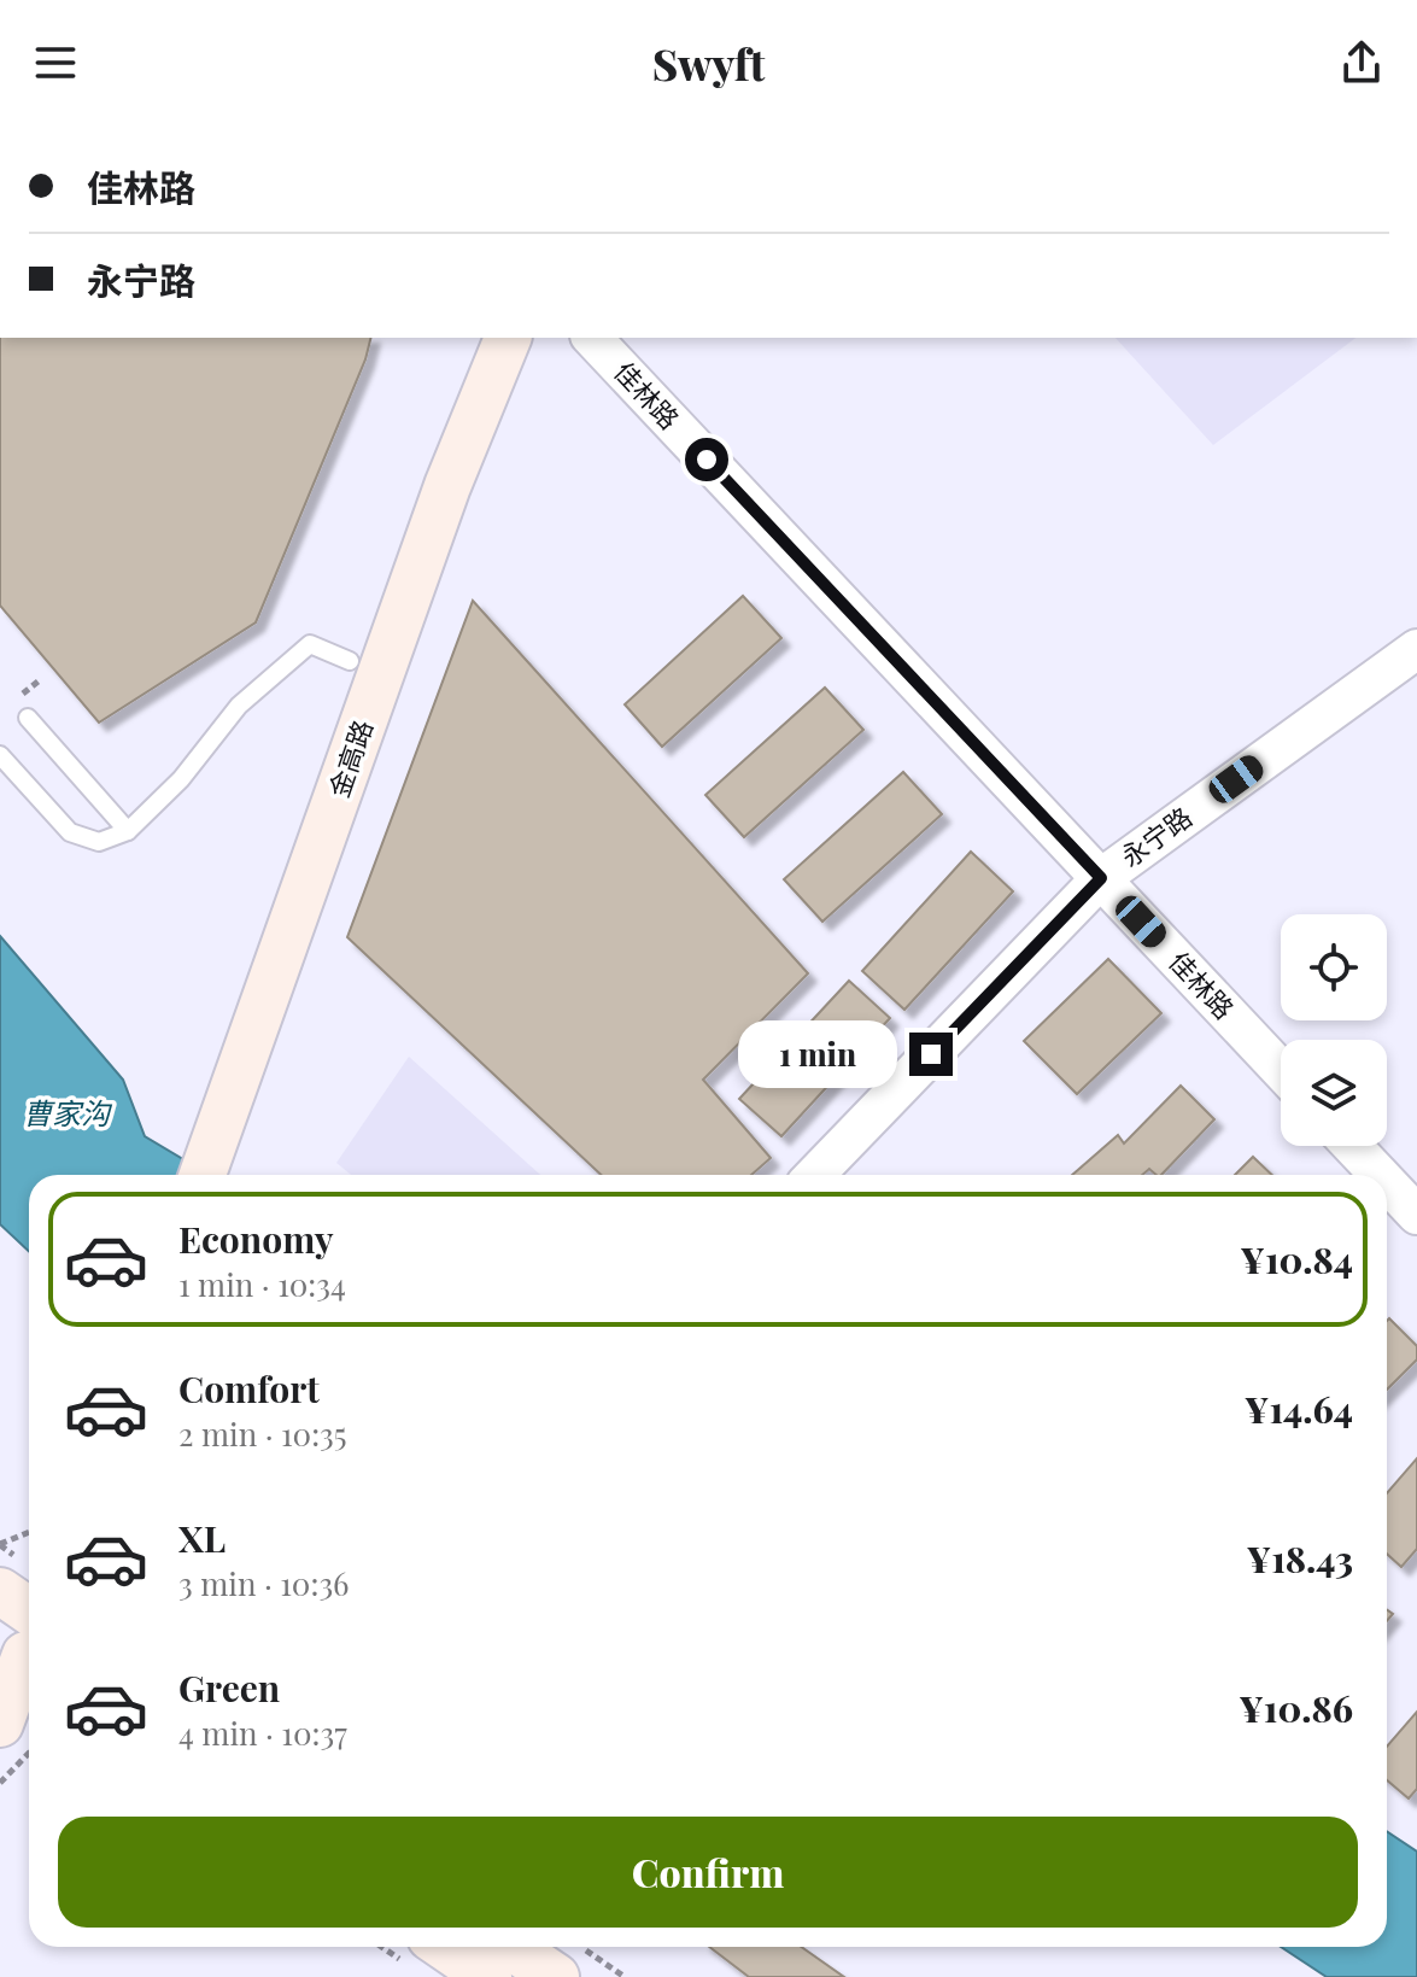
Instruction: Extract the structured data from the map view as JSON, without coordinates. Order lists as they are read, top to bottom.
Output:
{
  "streets": {
    "main road": ["金高路"],
    "street": ["佳林路", "永宁路"]
  },
  "crossings": [
    ["佳林路", "永宁路"]
  ],
  "water": ["曹家沟"],
  "page": {
    "header": "Swyft",
    "banner": ["佳林路", "永宁路"],
    "bubble": "1 min",
    "list": [
      {
        "name": "Economy",
        "note": "1 min · 10:34",
        "value": "¥10.84"
      },
      {
        "name": "Comfort",
        "note": "2 min · 10:35",
        "value": "¥14.64"
      },
      {
        "name": "XL",
        "note": "3 min · 10:36",
        "value": "¥18.43"
      },
      {
        "name": "Green",
        "note": "4 min · 10:37",
        "value": "¥10.86"
      }
    ],
    "buttons": "Confirm"
  }
}
